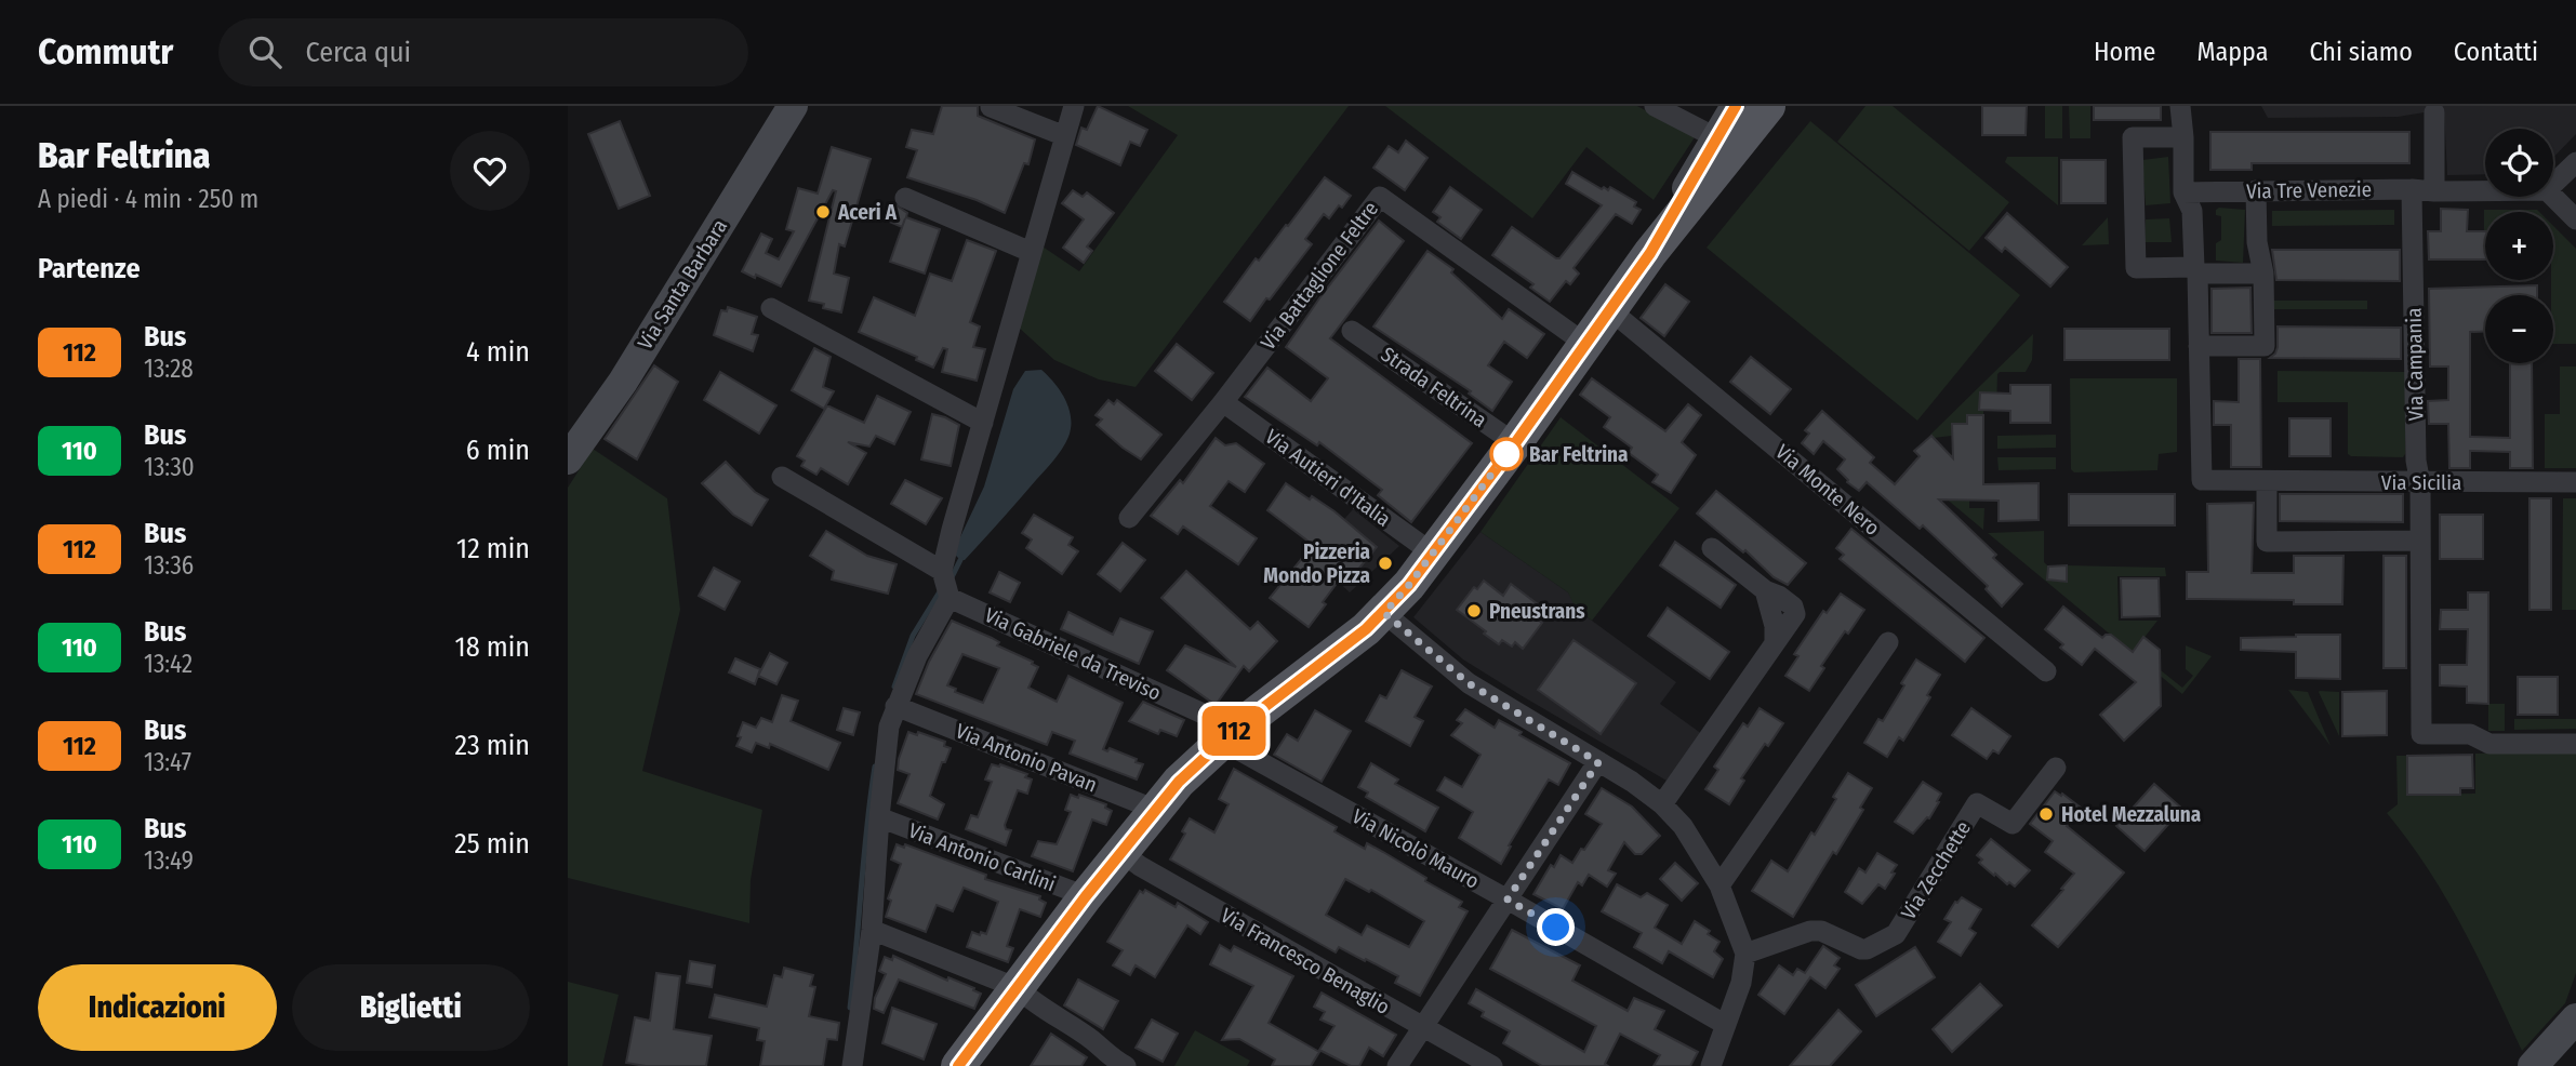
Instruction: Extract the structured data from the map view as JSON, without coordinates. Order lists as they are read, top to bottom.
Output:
{
  "streets": {
    "street": [
      "Via Tre Venezie",
      "Via Battaglione Feltre",
      "Via Santa Barbara",
      "Via Campania",
      "Strada Feltrina",
      "Via Autieri d'Italia",
      "Via Sicilia",
      "Via Monte Nero",
      "Via Gabriele da Treviso",
      "Via Antonio Pavan",
      "Via Nicolò Mauro",
      "Via Antonio Carlini",
      "Via Zecchette",
      "Via Francesco Benaglio"
    ]
  },
  "crossings": [
    ["Via Tre Venezie", "Via Campania"],
    ["Via Tre Venezie", "Via Sicilia"],
    ["Via Battaglione Feltre", "Via Autieri d'Italia"],
    ["Via Campania", "Via Sicilia"],
    ["Via Gabriele da Treviso", "Via Nicolò Mauro"]
  ],
  "places": [
    "Aceri A",
    "Bar Feltrina",
    "Pizzeria Mondo Pizza",
    "Pneustrans",
    "Hotel Mezzaluna"
  ],
  "lines": ["bus line 112"],
  "page": {
    "header": "Commutr",
    "search": "Cerca qui",
    "nav": [
      "Home",
      "Mappa",
      "Chi siamo",
      "Contatti"
    ],
    "heading": [
      ["Bar Feltrina", "A piedi · 4 min · 250 m"],
      "Partenze"
    ],
    "on_map": "112",
    "map_buttons": ["+", "−"],
    "list": [
      {
        "mark": "112",
        "name": "Bus",
        "note": "13:28",
        "value": "4 min"
      },
      {
        "mark": "110",
        "name": "Bus",
        "note": "13:30",
        "value": "6 min"
      },
      {
        "mark": "112",
        "name": "Bus",
        "note": "13:36",
        "value": "12 min"
      },
      {
        "mark": "110",
        "name": "Bus",
        "note": "13:42",
        "value": "18 min"
      },
      {
        "mark": "112",
        "name": "Bus",
        "note": "13:47",
        "value": "23 min"
      },
      {
        "mark": "110",
        "name": "Bus",
        "note": "13:49",
        "value": "25 min"
      }
    ],
    "buttons": ["Indicazioni", "Biglietti"]
  }
}
